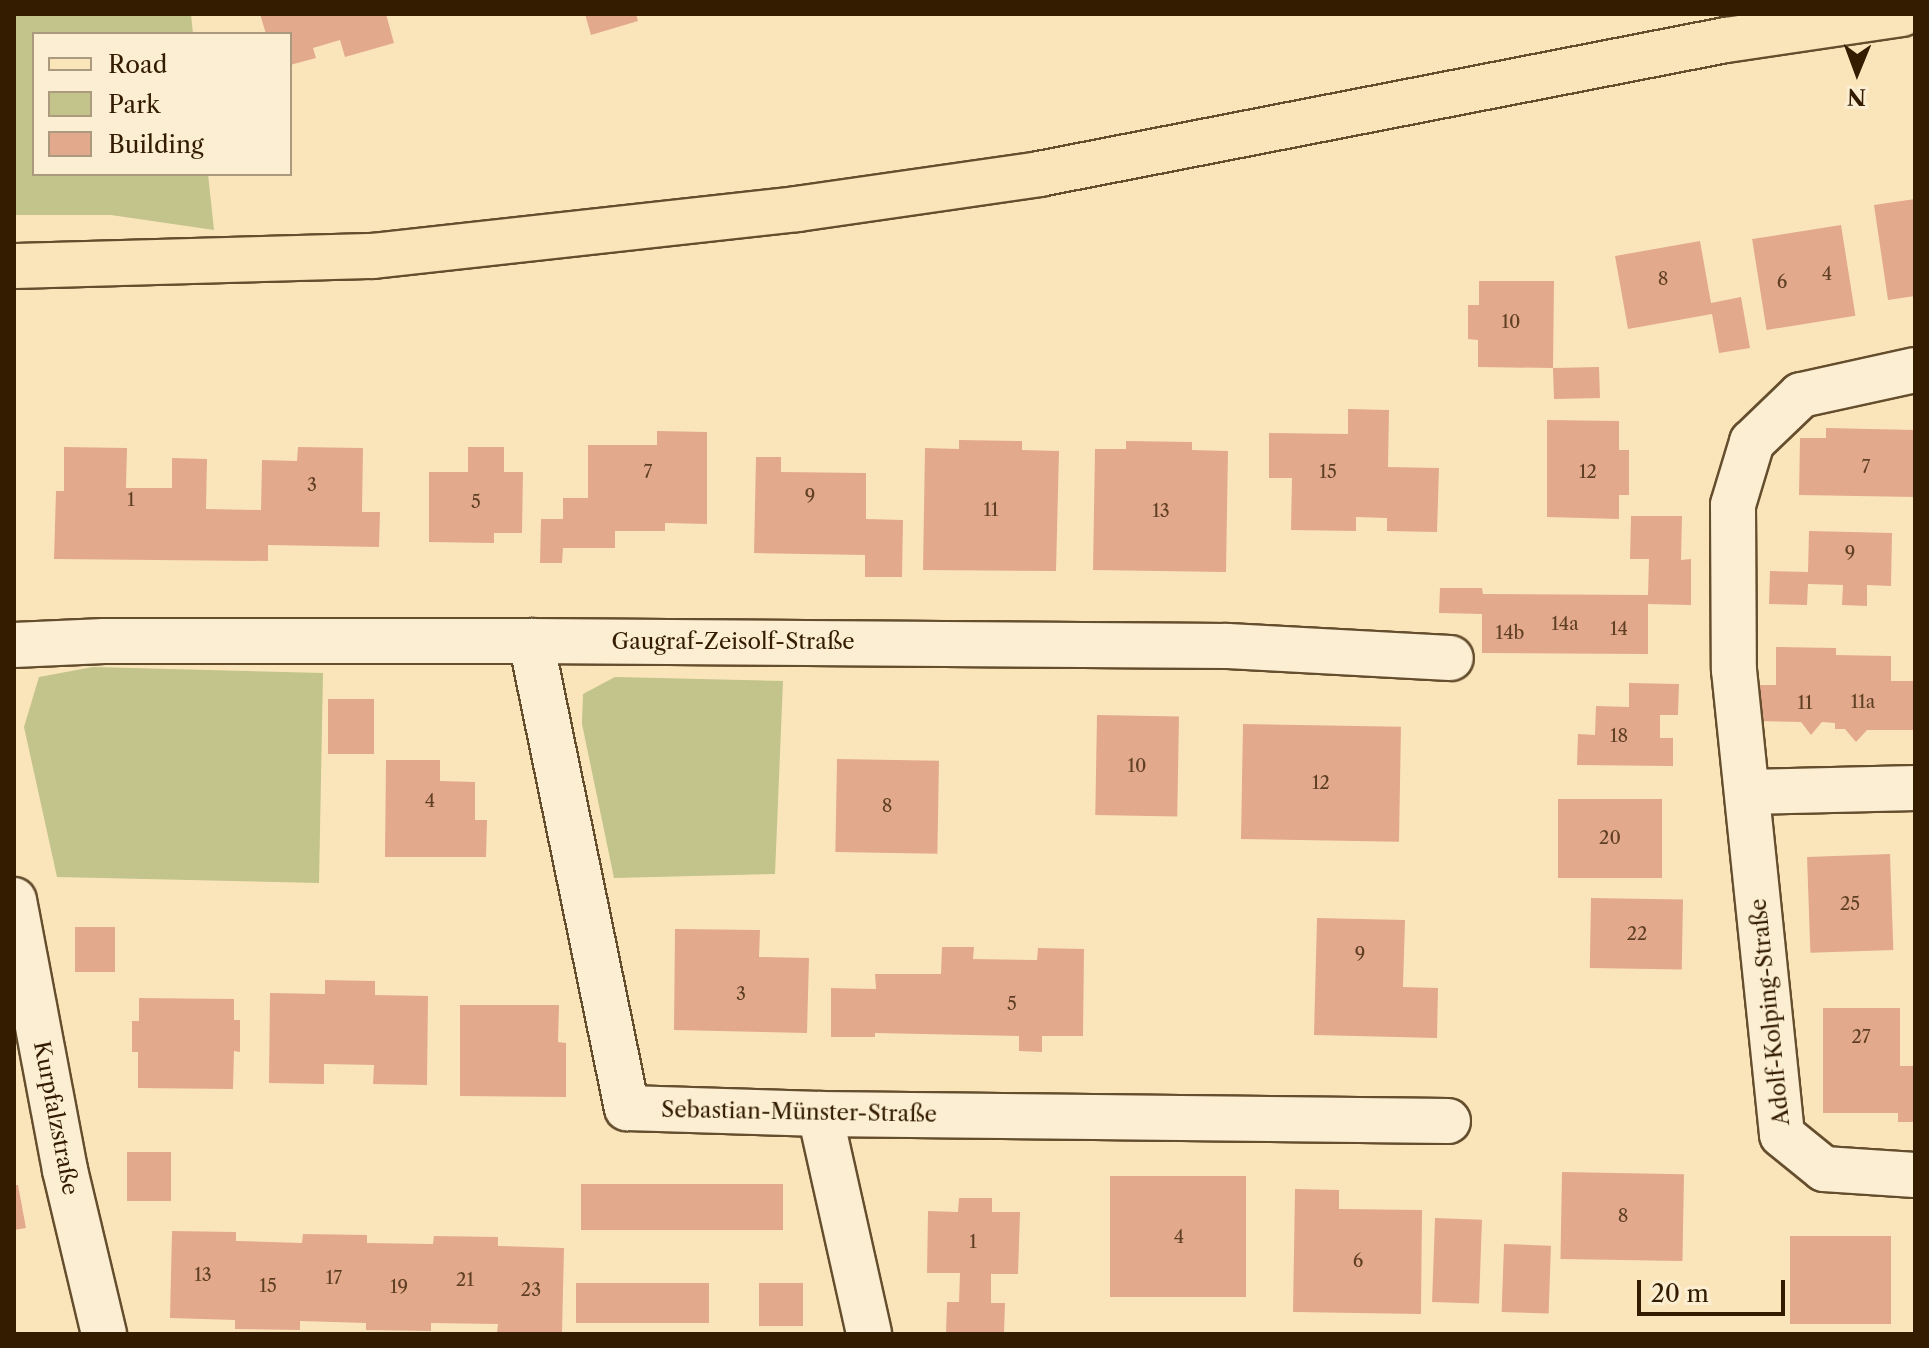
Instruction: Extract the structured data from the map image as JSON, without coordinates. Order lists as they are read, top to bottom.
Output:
{
  "streets": {
    "street": [
      "Gaugraf-Zeisolf-Straße",
      "Adolf-Kolping-Straße",
      "Sebastian-Münster-Straße",
      "Kurpfalzstraße"
    ]
  },
  "crossings": [
    ["Gaugraf-Zeisolf-Straße", "Sebastian-Münster-Straße"]
  ],
  "house_numbers": [
    "4",
    "8",
    "6",
    "10",
    "7",
    "7",
    "15",
    "12",
    "3",
    "9",
    "1",
    "5",
    "11",
    "13",
    "9",
    "14a",
    "14",
    "14b",
    "11a",
    "11",
    "18",
    "10",
    "12",
    "4",
    "8",
    "20",
    "25",
    "22",
    "9",
    "3",
    "5",
    "27",
    "8",
    "4",
    "1",
    "6",
    "13",
    "17",
    "21",
    "15",
    "19",
    "23"
  ],
  "legend": ["Road", "Park", "Building"],
  "scale_bar": "20 m",
  "north": "bottom"
}
